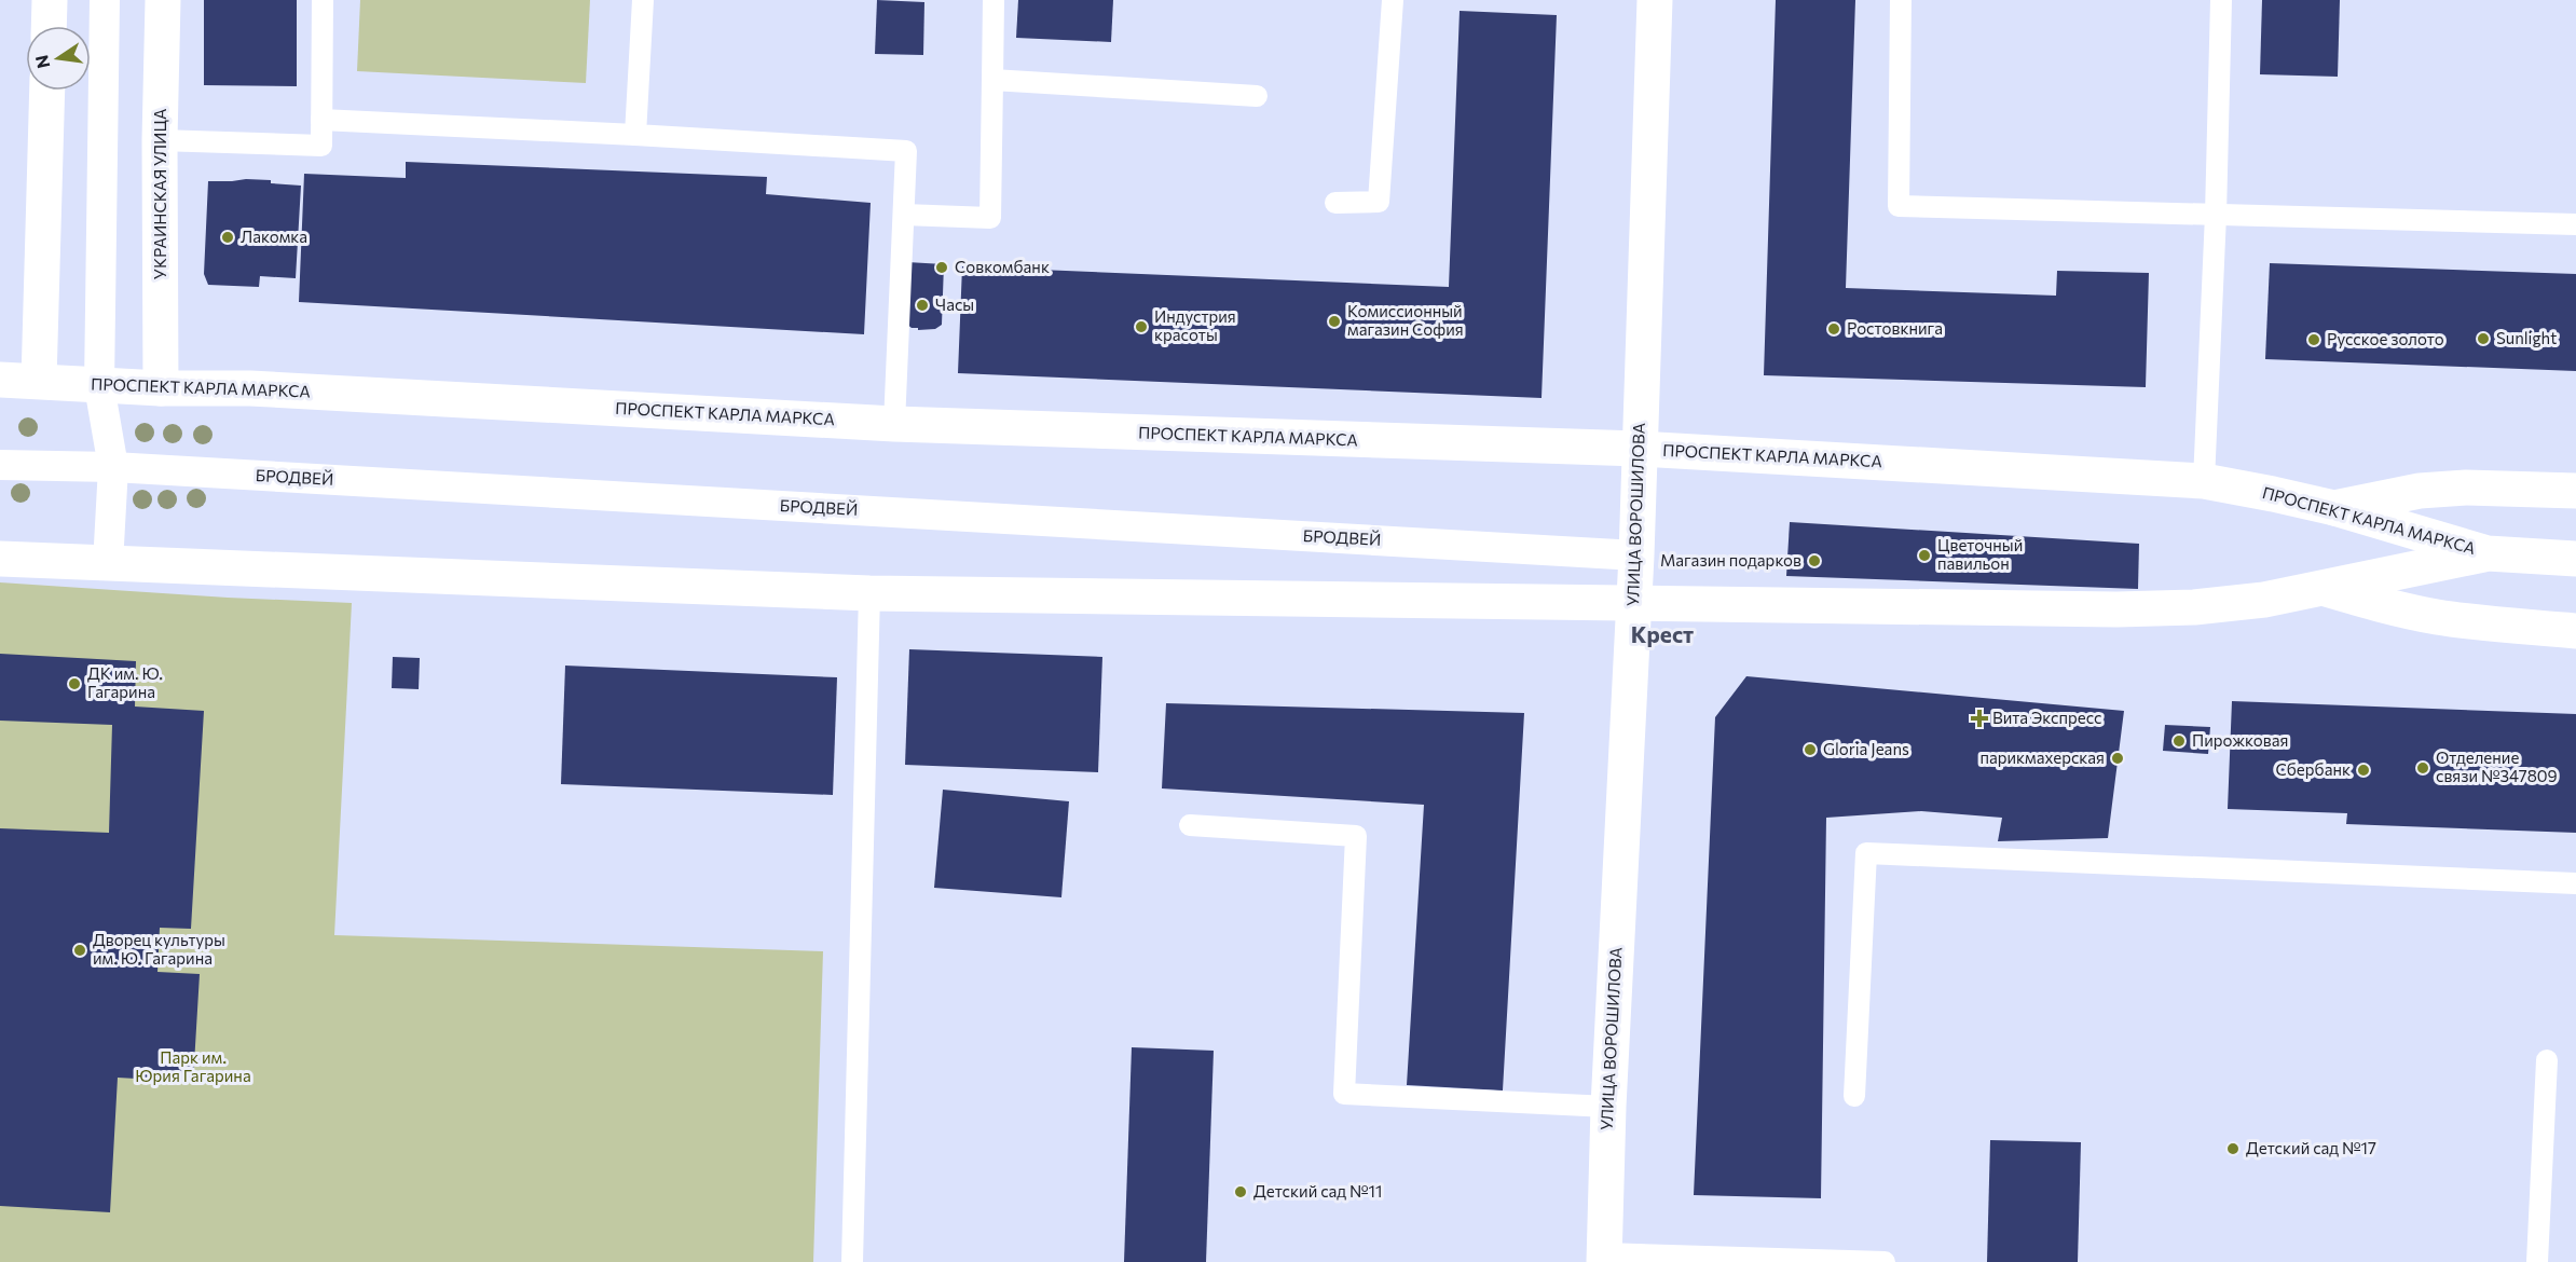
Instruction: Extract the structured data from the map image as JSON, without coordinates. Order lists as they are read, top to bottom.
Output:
{
  "streets": {
    "street": [
      "УКРАИНСКАЯ УЛИЦА",
      "ПРОСПЕКТ КАРЛА МАРКСА",
      "БРОДВЕЙ",
      "УЛИЦА ВОРОШИЛОВА"
    ]
  },
  "crossings": [
    ["УКРАИНСКАЯ УЛИЦА", "ПРОСПЕКТ КАРЛА МАРКСА"],
    ["ПРОСПЕКТ КАРЛА МАРКСА", "УЛИЦА ВОРОШИЛОВА"],
    ["БРОДВЕЙ", "УЛИЦА ВОРОШИЛОВА"]
  ],
  "districts": ["Крест"],
  "parks": ["Парк им. Юрия Гагарина"],
  "places": {
    "other": [
      "Лакомка",
      "Совкомбанк",
      "Часы",
      "Комиссионный магазин София",
      "Индустрия красоты",
      "Ростовкнига",
      "Sunlight",
      "Русское золото",
      "Цветочный павильон",
      "Магазин подарков",
      "ДК им. Ю. Гагарина",
      "Пирожковая",
      "Gloria Jeans",
      "парикмахерская",
      "Отделение связи №347809",
      "Сбербанк",
      "Дворец культуры им. Ю. Гагарина",
      "Детский сад №17",
      "Детский сад №11"
    ],
    "health": ["Вита Экспресс"]
  },
  "north": "left"
}
